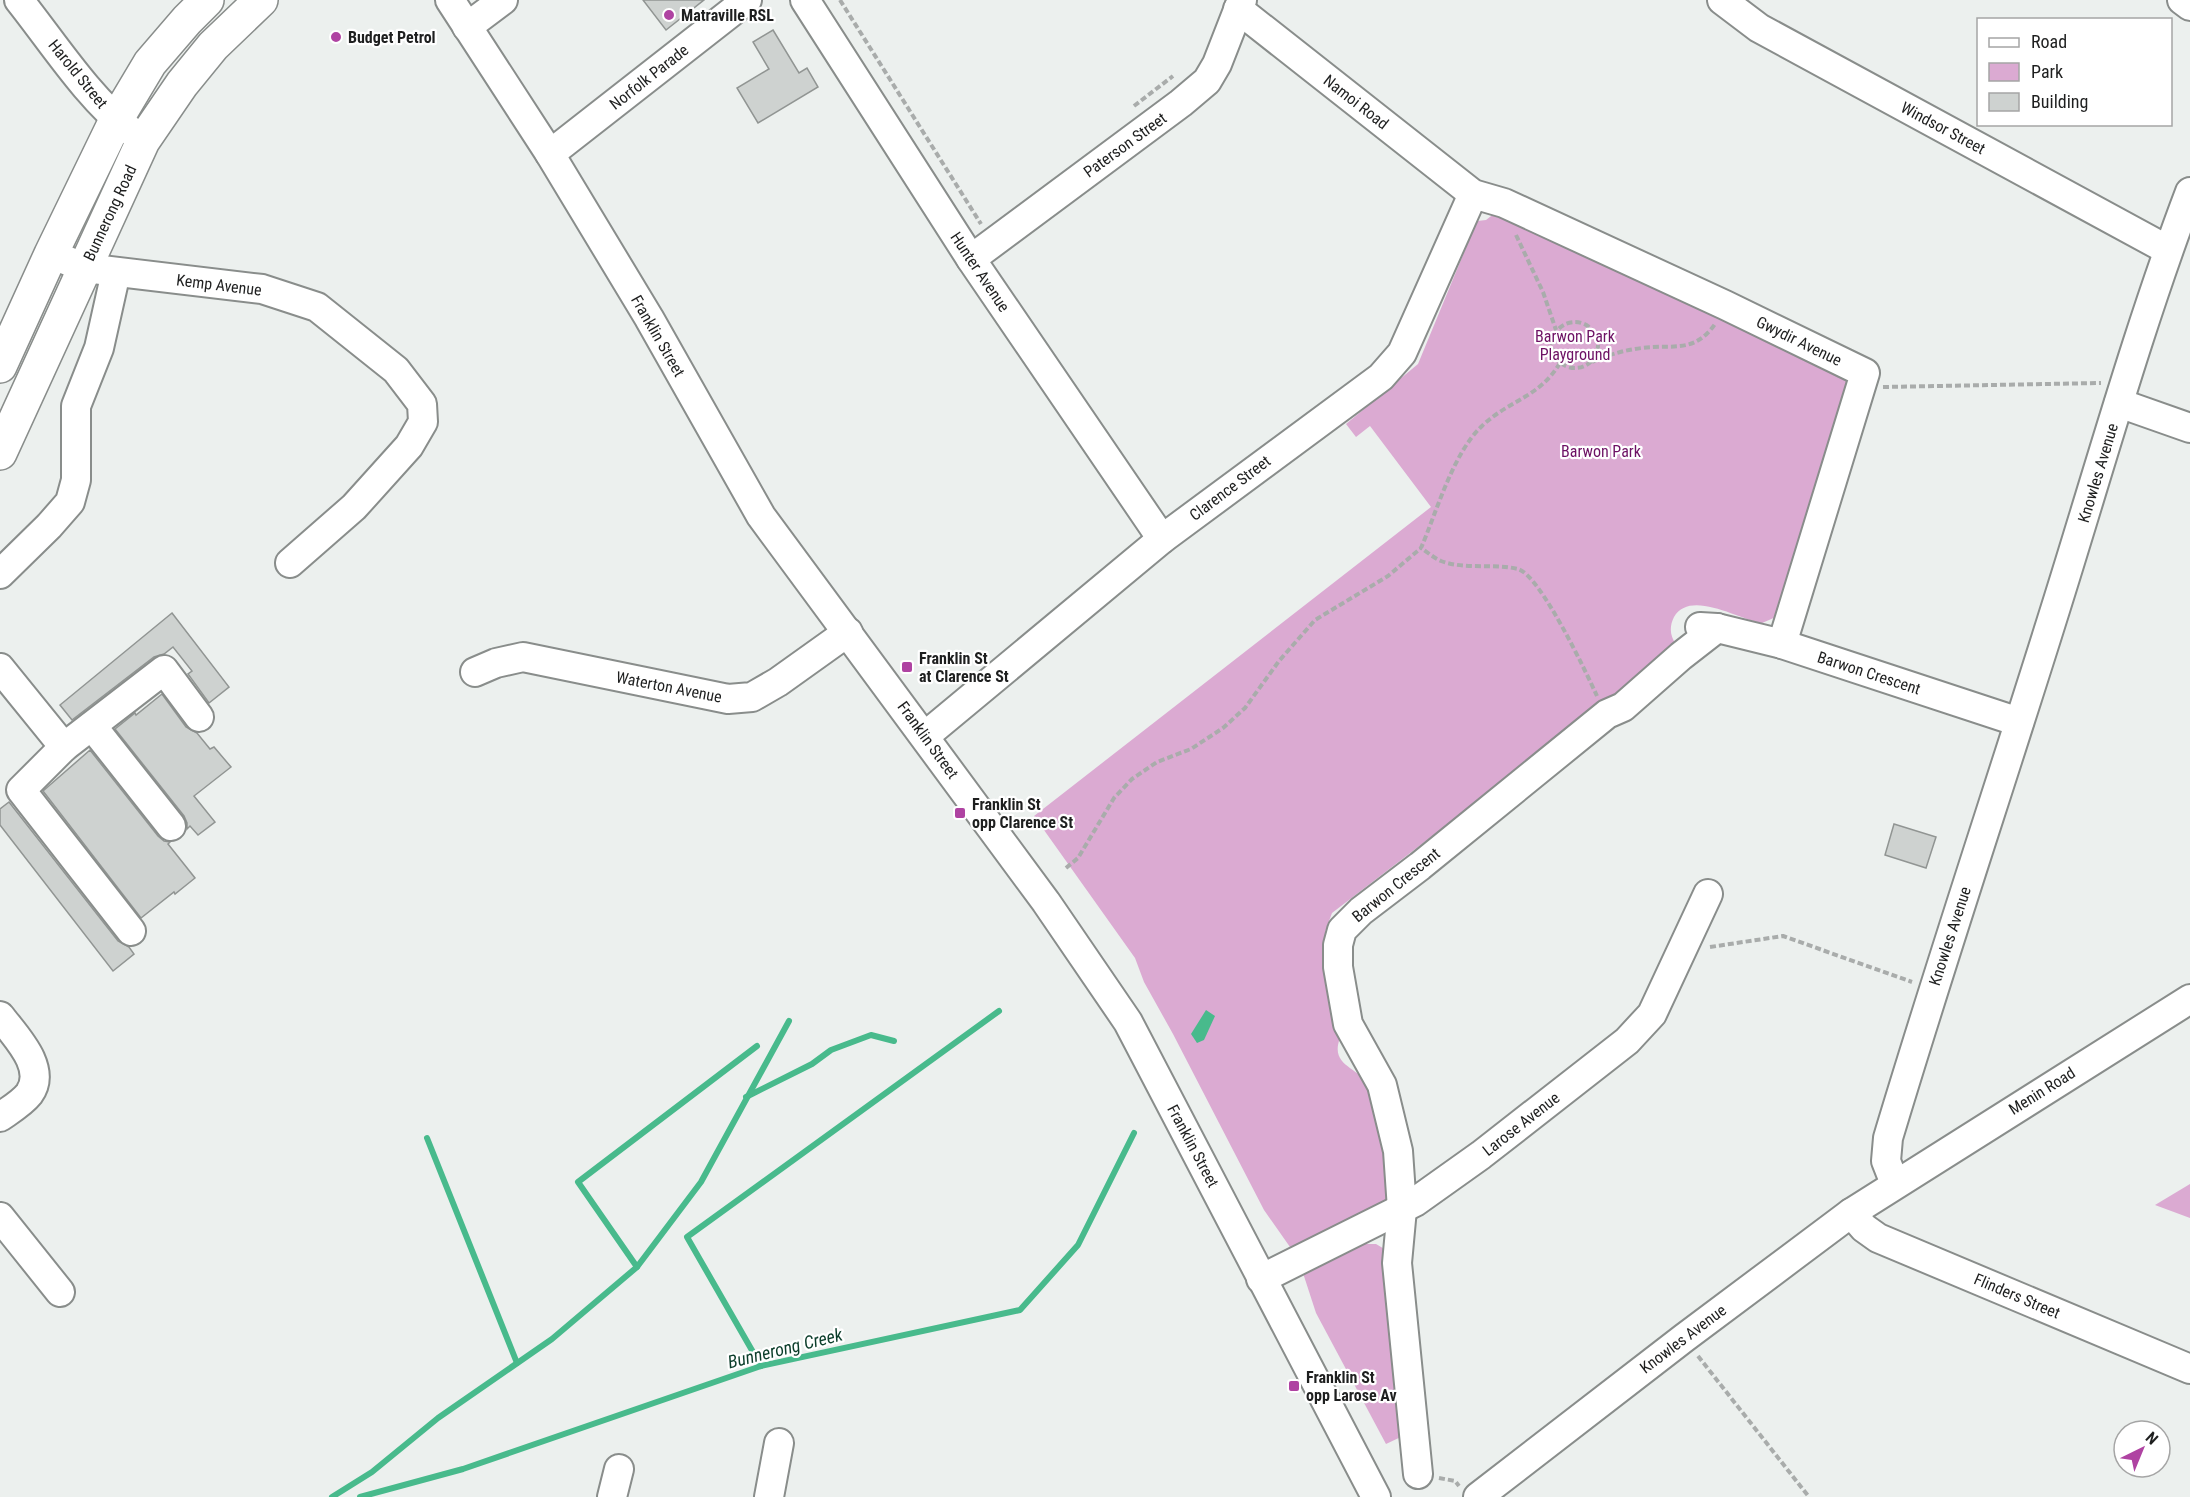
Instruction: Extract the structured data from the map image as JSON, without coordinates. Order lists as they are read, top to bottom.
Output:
{
  "streets": {
    "main road": ["Bunnerong Road"],
    "street": [
      "Harold Street",
      "Norfolk Parade",
      "Namoi Road",
      "Windsor Street",
      "Paterson Street",
      "Hunter Avenue",
      "Kemp Avenue",
      "Franklin Street",
      "Gwydir Avenue",
      "Knowles Avenue",
      "Clarence Street",
      "Barwon Crescent",
      "Waterton Avenue",
      "Menin Road",
      "Larose Avenue",
      "Flinders Street"
    ]
  },
  "crossings": [
    ["Harold Street", "Bunnerong Road"],
    ["Norfolk Parade", "Franklin Street"],
    ["Namoi Road", "Paterson Street"],
    ["Namoi Road", "Gwydir Avenue"],
    ["Namoi Road", "Clarence Street"],
    ["Windsor Street", "Knowles Avenue"],
    ["Paterson Street", "Hunter Avenue"],
    ["Bunnerong Road", "Kemp Avenue"],
    ["Hunter Avenue", "Clarence Street"],
    ["Franklin Street", "Clarence Street"],
    ["Franklin Street", "Waterton Avenue"],
    ["Franklin Street", "Larose Avenue"],
    ["Gwydir Avenue", "Clarence Street"],
    ["Knowles Avenue", "Barwon Crescent"],
    ["Knowles Avenue", "Menin Road"],
    ["Knowles Avenue", "Flinders Street"],
    ["Barwon Crescent", "Larose Avenue"]
  ],
  "water": ["Bunnerong Creek"],
  "parks": ["Barwon Park Playground", "Barwon Park"],
  "places": {
    "other": ["Matraville RSL", "Budget Petrol"],
    "transit": ["Franklin St at Clarence St", "Franklin St opp Clarence St", "Franklin St opp Larose Av"]
  },
  "legend": ["Road", "Park", "Building"],
  "north": "top right"
}
